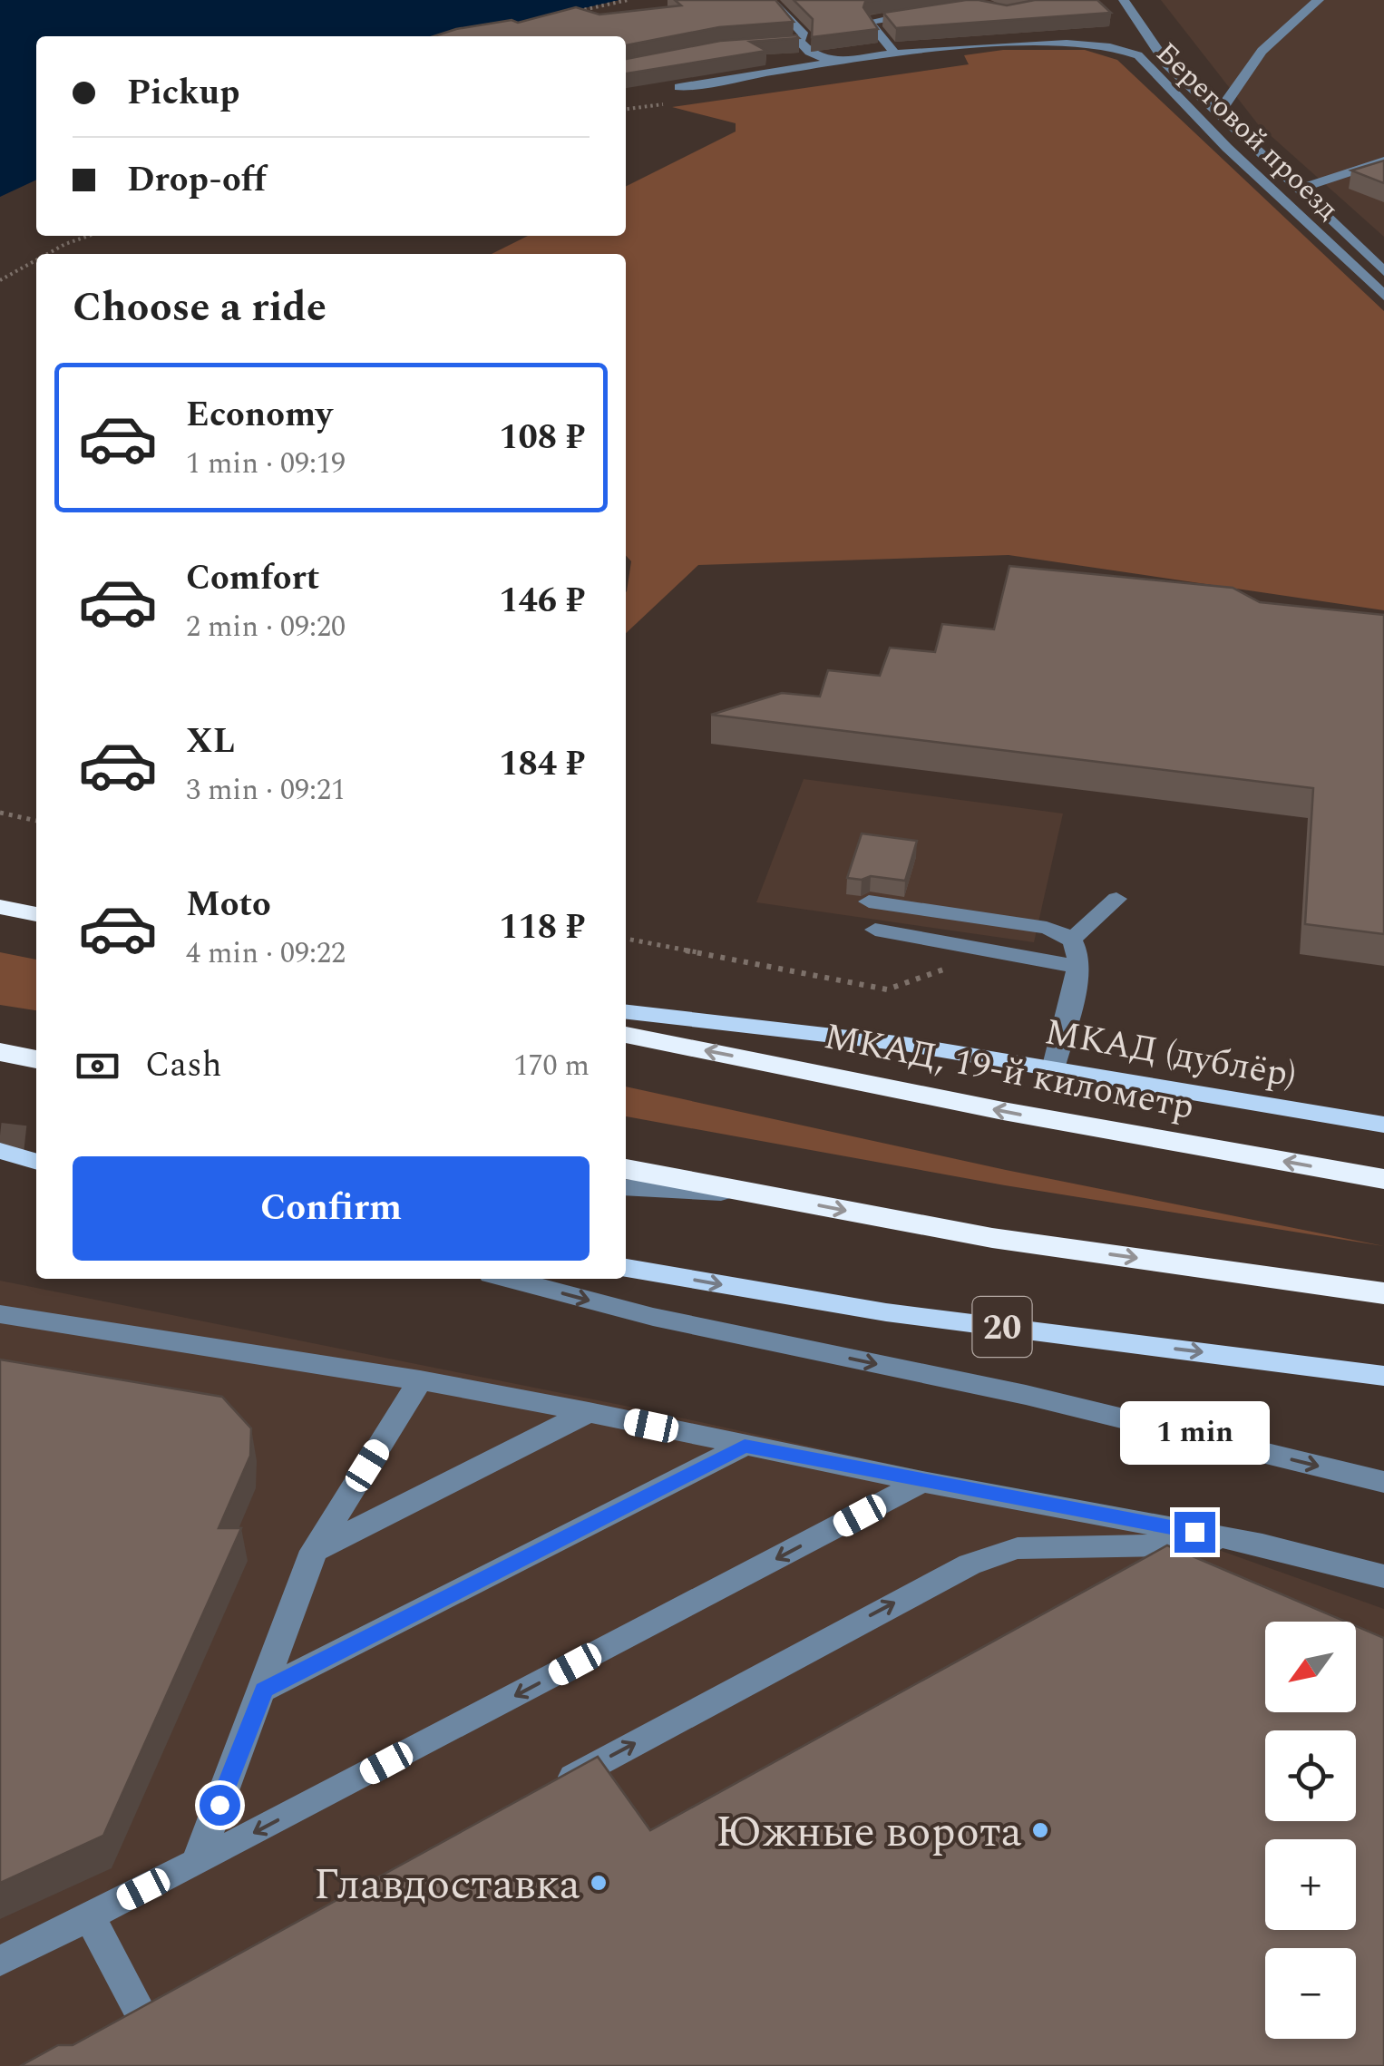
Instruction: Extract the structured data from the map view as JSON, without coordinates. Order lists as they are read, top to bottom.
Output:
{
  "streets": {
    "highway": ["МКАД, 19-й километр"],
    "main road": ["МКАД (дублёр)", "20"],
    "street": ["Береговой проезд"]
  },
  "places": ["Южные ворота", "Главдоставка"],
  "north": "bottom left",
  "page": {
    "banner": ["Pickup", "Drop-off"],
    "heading": "Choose a ride",
    "list": [
      {
        "name": "Economy",
        "note": "1 min · 09:19",
        "value": "108 ₽"
      },
      {
        "name": "Comfort",
        "note": "2 min · 09:20",
        "value": "146 ₽"
      },
      {
        "name": "XL",
        "note": "3 min · 09:21",
        "value": "184 ₽"
      },
      {
        "name": "Moto",
        "note": "4 min · 09:22",
        "value": "118 ₽"
      }
    ],
    "pay": ["Cash", "170 m"],
    "buttons": "Confirm",
    "bubble": "1 min",
    "map_buttons": ["+", "−"]
  }
}
